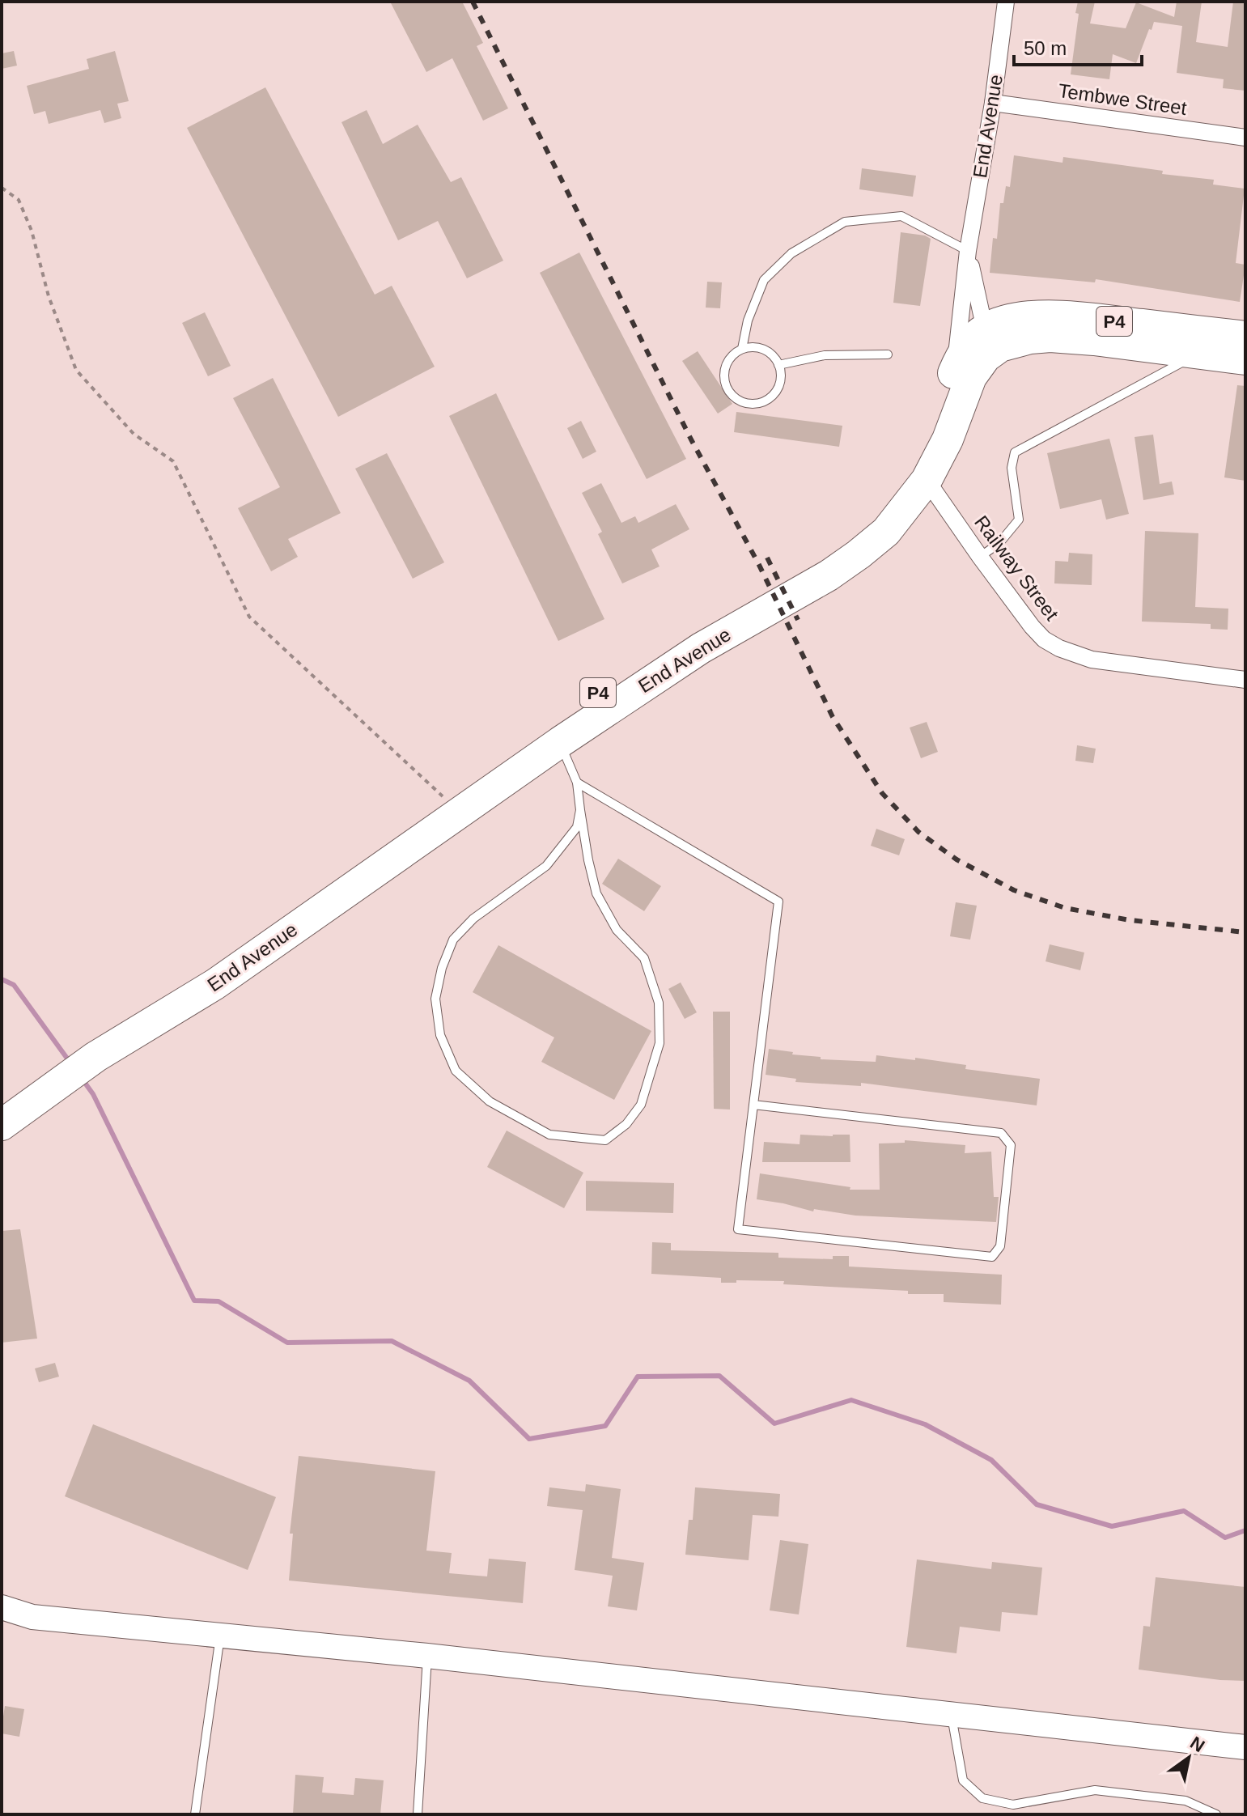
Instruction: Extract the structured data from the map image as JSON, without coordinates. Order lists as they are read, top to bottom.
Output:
{
  "streets": {
    "highway": ["End Avenue", "P4"],
    "street": ["Tembwe Street", "Railway Street"]
  },
  "crossings": [
    ["Tembwe Street", "End Avenue"],
    ["End Avenue", "P4"],
    ["End Avenue", "Railway Street"]
  ],
  "scale_bar": "50 m",
  "north": "top right"
}
